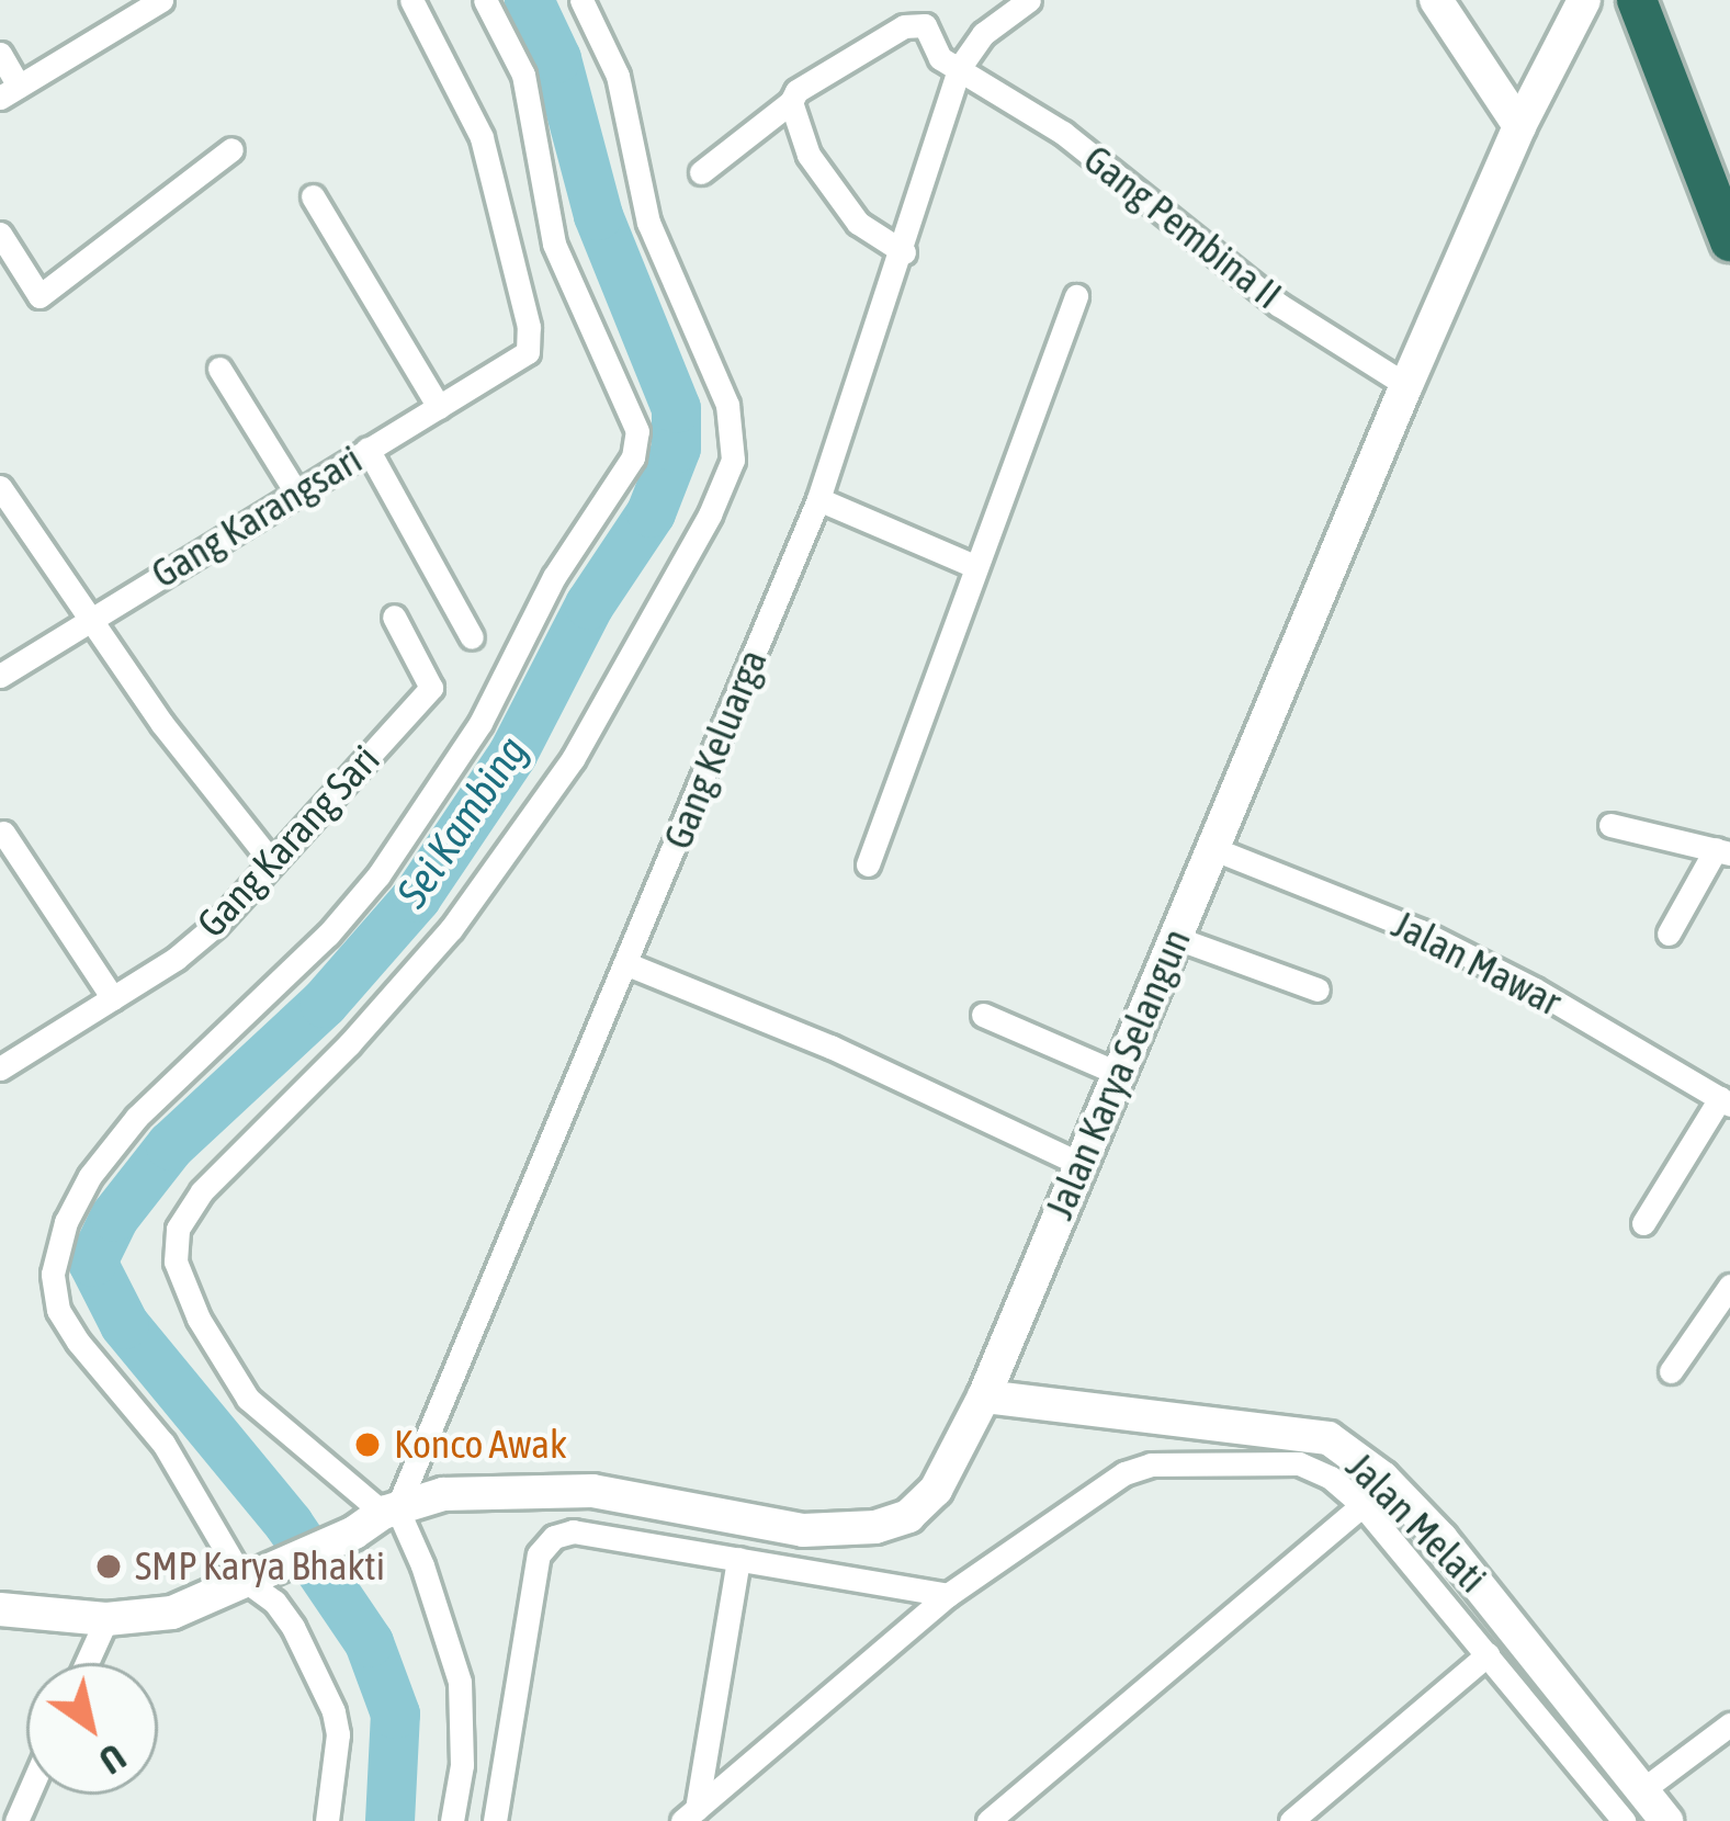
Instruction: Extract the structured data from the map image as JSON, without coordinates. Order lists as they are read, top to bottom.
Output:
{
  "streets": {
    "main road": ["Jalan Karya Selangun", "Jalan Melati"],
    "street": [
      "Gang Pembina II",
      "Gang Karangsari",
      "Gang Keluarga",
      "Gang Karang Sari",
      "Jalan Mawar"
    ]
  },
  "crossings": [
    ["Gang Pembina II", "Gang Keluarga"],
    ["Gang Pembina II", "Jalan Karya Selangun"],
    ["Gang Keluarga", "Jalan Karya Selangun"],
    ["Jalan Mawar", "Jalan Karya Selangun"],
    ["Jalan Karya Selangun", "Jalan Melati"]
  ],
  "water": ["Sei Kambing"],
  "places": ["Konco Awak", "SMP Karya Bhakti"],
  "north": "bottom right"
}
